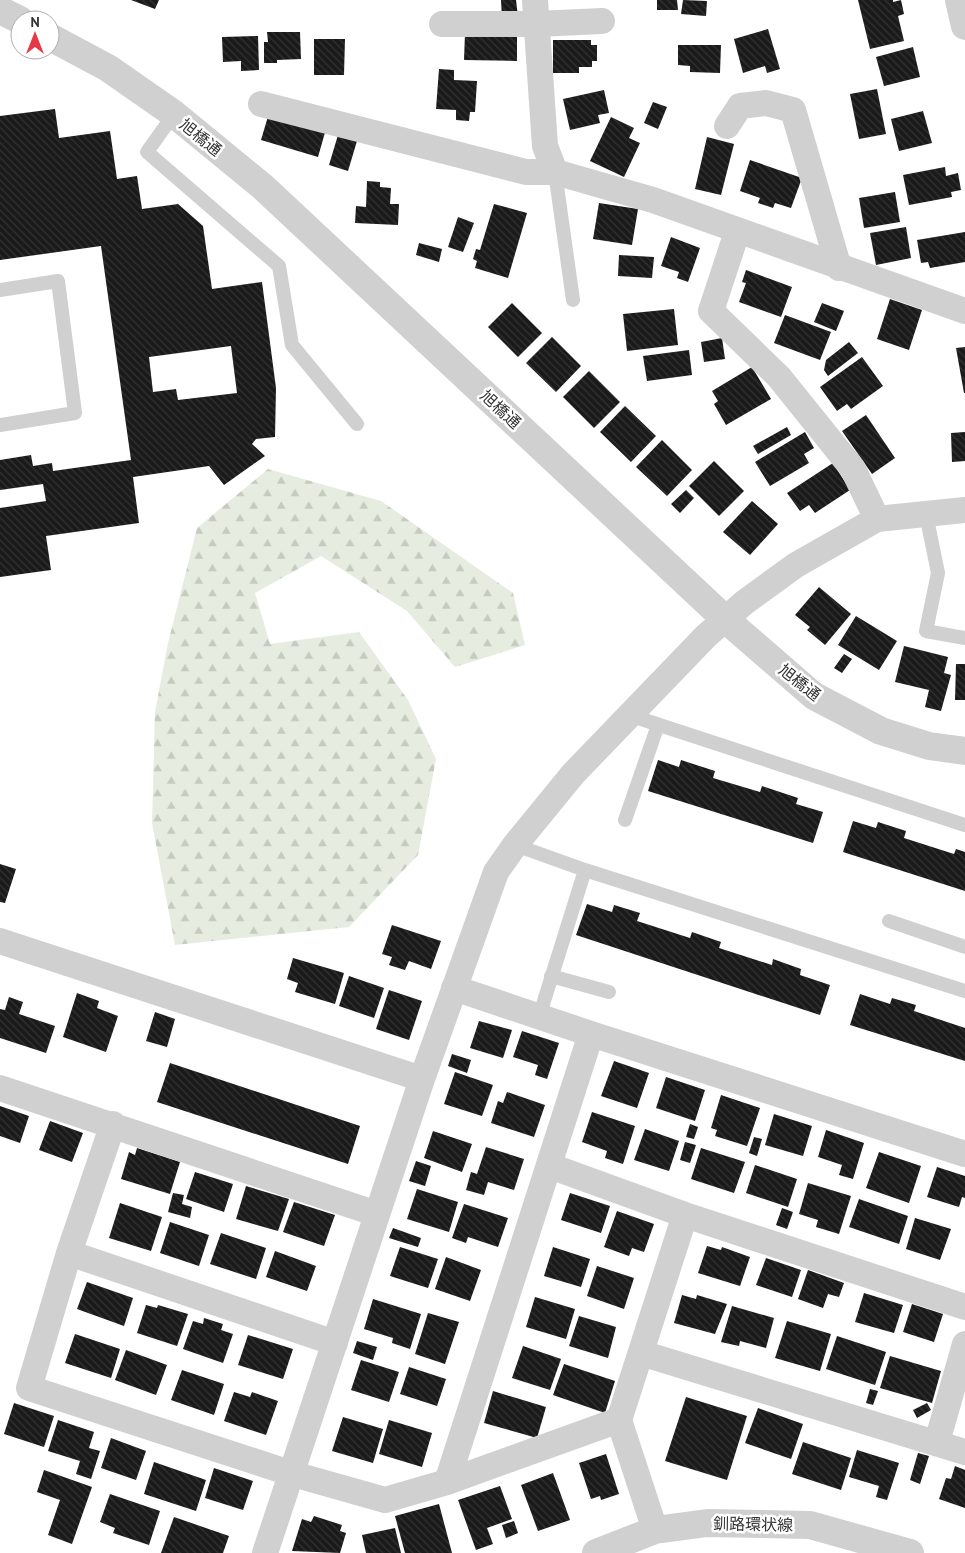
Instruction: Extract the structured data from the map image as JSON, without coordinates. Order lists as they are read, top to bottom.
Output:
{
  "streets": {
    "street": ["旭橋通", "釧路環状線"]
  },
  "north": "top"
}
